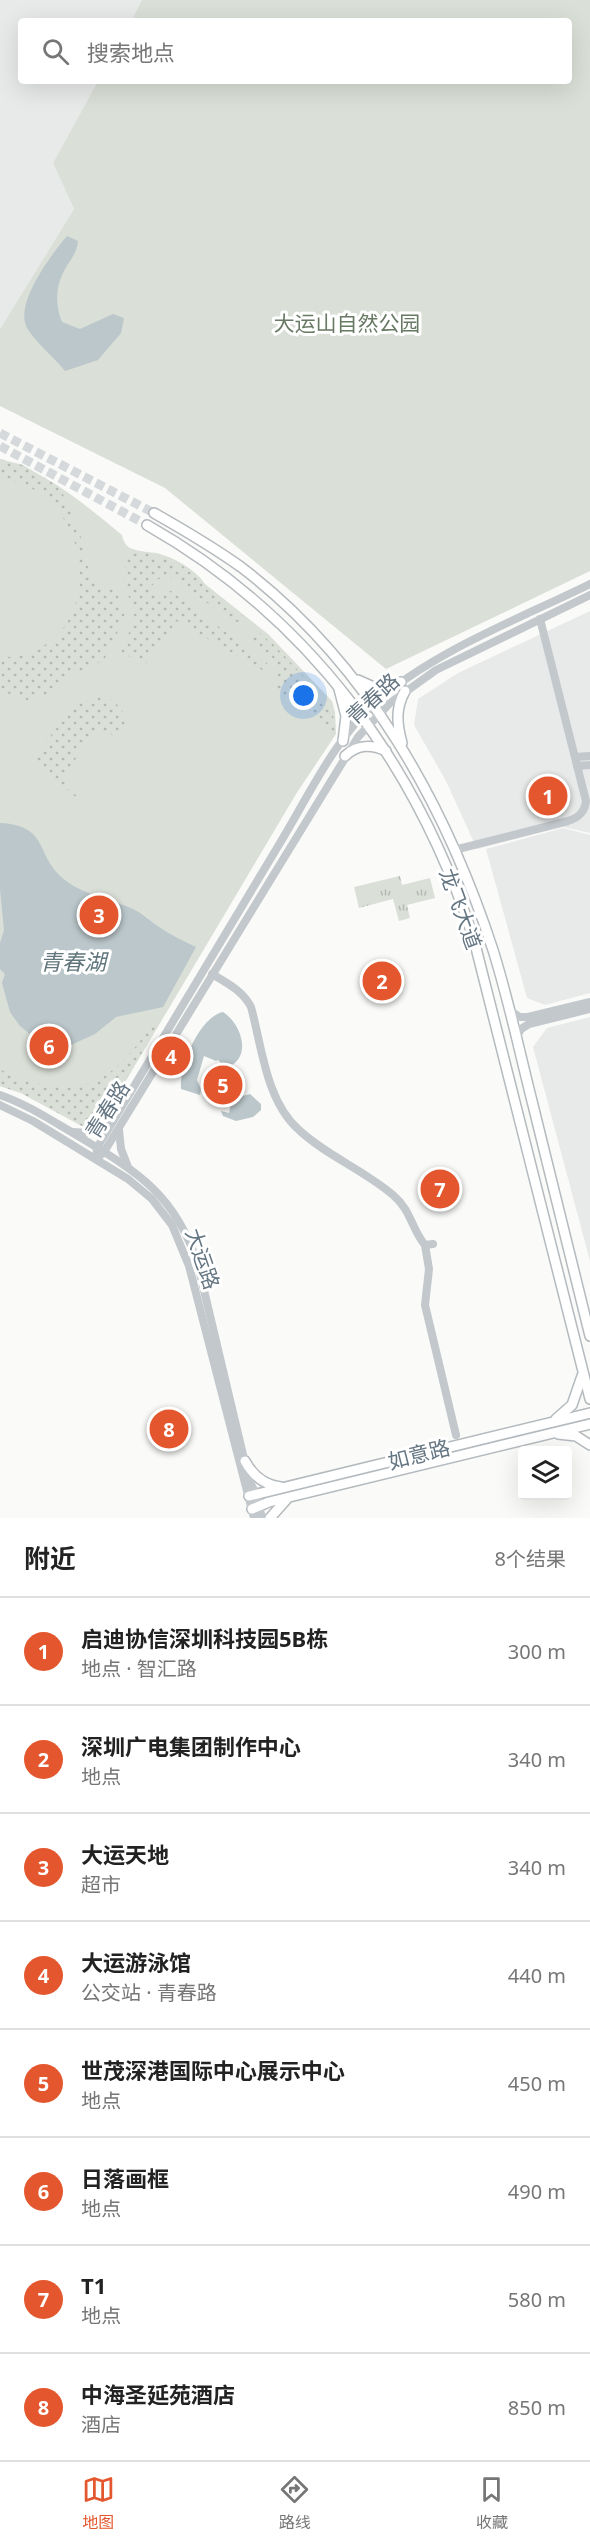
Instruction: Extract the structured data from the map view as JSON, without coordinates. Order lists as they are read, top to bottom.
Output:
{
  "streets": {
    "main road": ["龙飞大道", "如意路"],
    "street": ["青春路", "大运路"]
  },
  "crossings": [
    ["青春路", "龙飞大道"],
    ["青春路", "大运路"],
    ["大运路", "如意路"]
  ],
  "water": ["青春湖"],
  "parks": ["大运山自然公园"],
  "page": {
    "search": "搜索地点",
    "pins": [
      "1",
      "3",
      "2",
      "6",
      "4",
      "5",
      "7",
      "8"
    ],
    "heading": ["附近", "8个结果"],
    "list": [
      {
        "mark": "1",
        "name": "启迪协信深圳科技园5B栋",
        "note": "地点 · 智汇路",
        "value": "300 m"
      },
      {
        "mark": "2",
        "name": "深圳广电集团制作中心",
        "note": "地点",
        "value": "340 m"
      },
      {
        "mark": "3",
        "name": "大运天地",
        "note": "超市",
        "value": "340 m"
      },
      {
        "mark": "4",
        "name": "大运游泳馆",
        "note": "公交站 · 青春路",
        "value": "440 m"
      },
      {
        "mark": "5",
        "name": "世茂深港国际中心展示中心",
        "note": "地点",
        "value": "450 m"
      },
      {
        "mark": "6",
        "name": "日落画框",
        "note": "地点",
        "value": "490 m"
      },
      {
        "mark": "7",
        "name": "T1",
        "note": "地点",
        "value": "580 m"
      },
      {
        "mark": "8",
        "name": "中海圣延苑酒店",
        "note": "酒店",
        "value": "850 m"
      }
    ],
    "nav": ["地图", "路线", "收藏"]
  }
}
